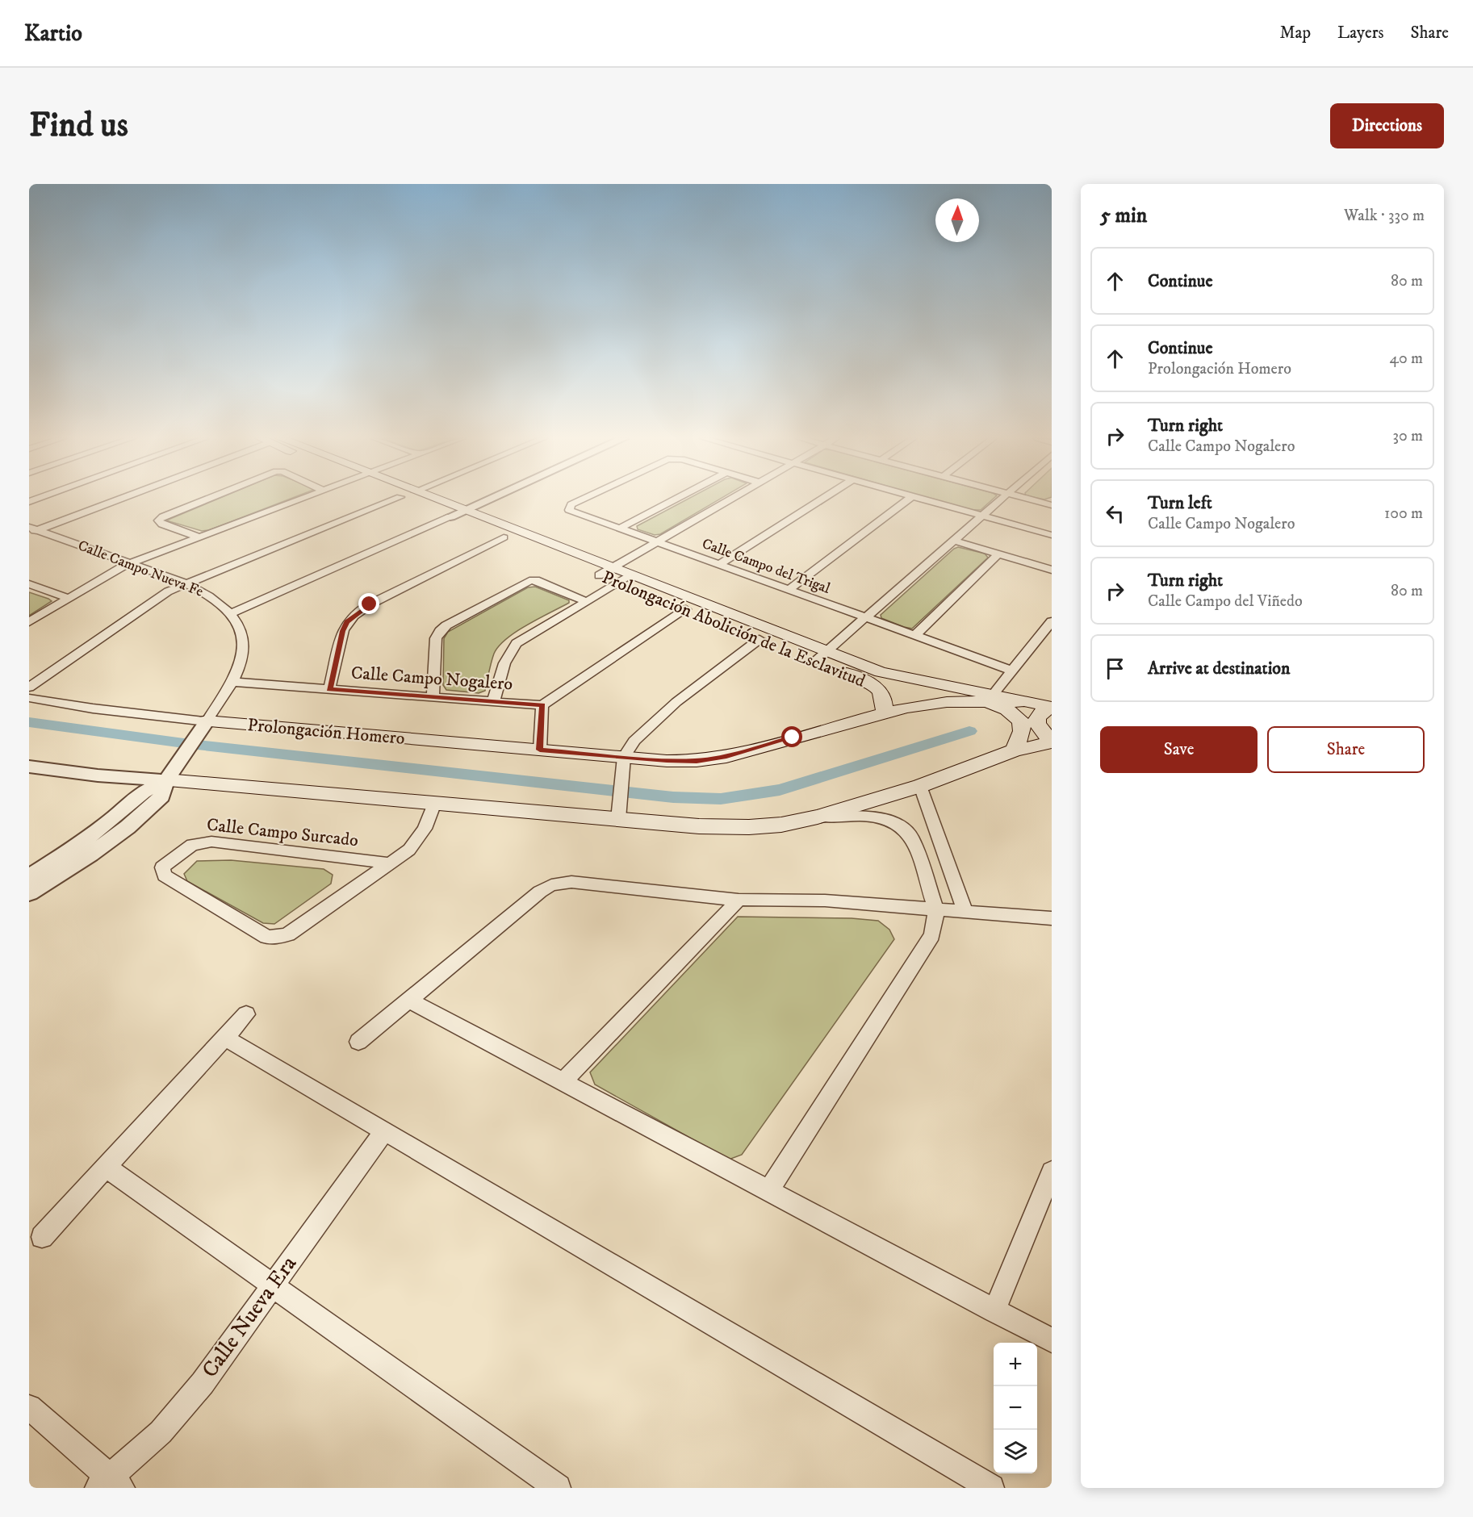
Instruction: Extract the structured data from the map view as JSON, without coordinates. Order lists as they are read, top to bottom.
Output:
{
  "streets": {
    "main road": ["Prolongación Abolición de la Esclavitud", "Prolongación Homero"],
    "street": [
      "Calle Campo del Trigal",
      "Calle Campo Nueva Fe",
      "Calle Campo Nogalero",
      "Calle Campo Surcado",
      "Calle Nueva Era"
    ]
  },
  "crossings": [
    ["Calle Campo Nueva Fe", "Calle Campo Nogalero"],
    ["Calle Campo Nueva Fe", "Prolongación Homero"],
    ["Prolongación Abolición de la Esclavitud", "Prolongación Homero"]
  ],
  "north": "top",
  "page": {
    "header": "Kartio",
    "nav": ["Map", "Layers", "Share"],
    "buttons": [
      "Directions",
      ["Save", "Share"]
    ],
    "title": "Find us",
    "heading": ["5 min", "Walk · 330 m"],
    "list": [
      ["Continue", "80 m"],
      ["Continue", "Prolongación Homero", "40 m"],
      ["Turn right", "Calle Campo Nogalero", "30 m"],
      ["Turn left", "Calle Campo Nogalero", "100 m"],
      ["Turn right", "Calle Campo del Viñedo", "80 m"],
      "Arrive at destination"
    ],
    "map_buttons": ["+", "−"]
  }
}
